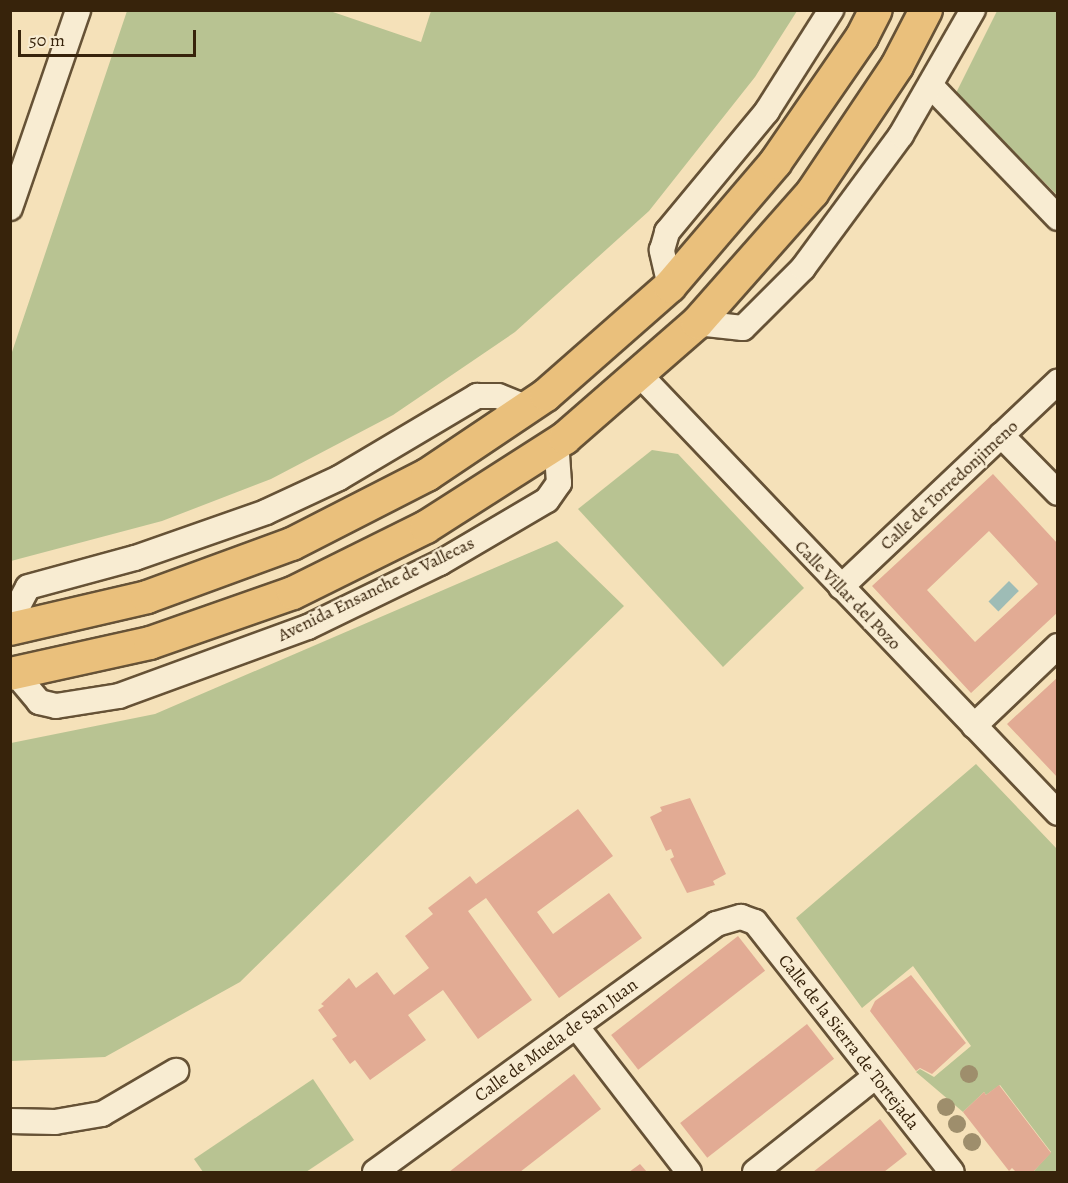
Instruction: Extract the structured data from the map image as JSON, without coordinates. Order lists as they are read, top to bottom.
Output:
{
  "streets": {
    "main road": ["Avenida Ensanche de Vallecas"],
    "street": [
      "Calle de Torredonjimeno",
      "Calle Villar del Pozo",
      "Calle de Muela de San Juan",
      "Calle de la Sierra de Tortejada"
    ]
  },
  "crossings": [
    ["Calle de Torredonjimeno", "Calle Villar del Pozo"],
    ["Avenida Ensanche de Vallecas", "Calle Villar del Pozo"],
    ["Calle de Muela de San Juan", "Calle de la Sierra de Tortejada"]
  ],
  "scale_bar": "50 m"
}
